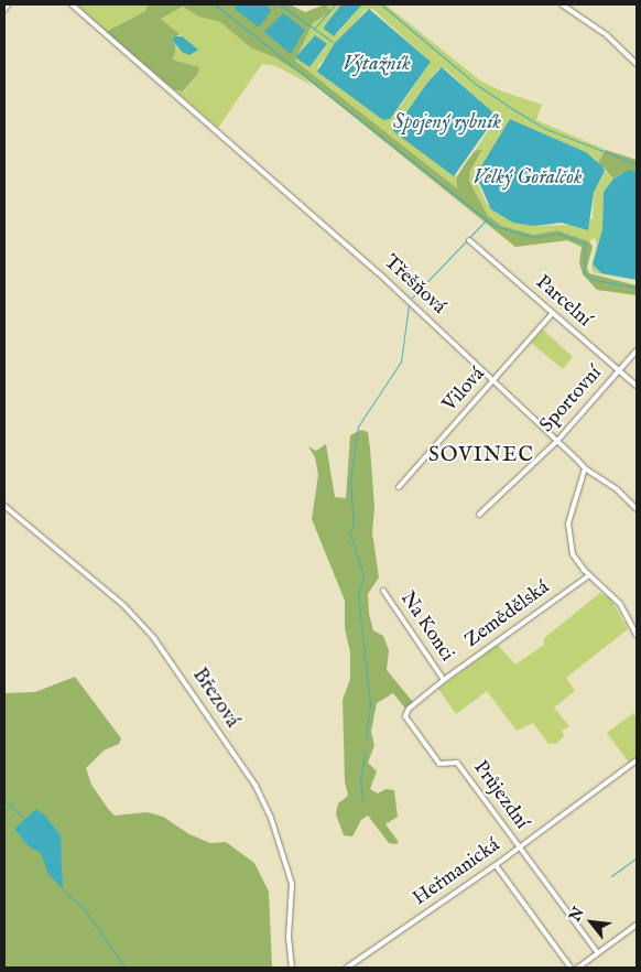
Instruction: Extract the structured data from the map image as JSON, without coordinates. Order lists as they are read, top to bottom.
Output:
{
  "streets": {
    "street": [
      "Třešňová",
      "Parcelní",
      "Vilová",
      "Sportovní",
      "Zemědělská",
      "Na Konci",
      "Březová",
      "Průjezdní",
      "Heřmanická"
    ]
  },
  "crossings": [
    ["Třešňová", "Vilová"],
    ["Třešňová", "Sportovní"],
    ["Parcelní", "Vilová"],
    ["Parcelní", "Sportovní"],
    ["Zemědělská", "Na Konci"],
    ["Zemědělská", "Průjezdní"],
    ["Na Konci", "Průjezdní"],
    ["Průjezdní", "Heřmanická"]
  ],
  "districts": ["SOVINEC"],
  "water": ["Výtažník", "Spojený rybník", "Velký Gořalčok"],
  "north": "top left"
}
